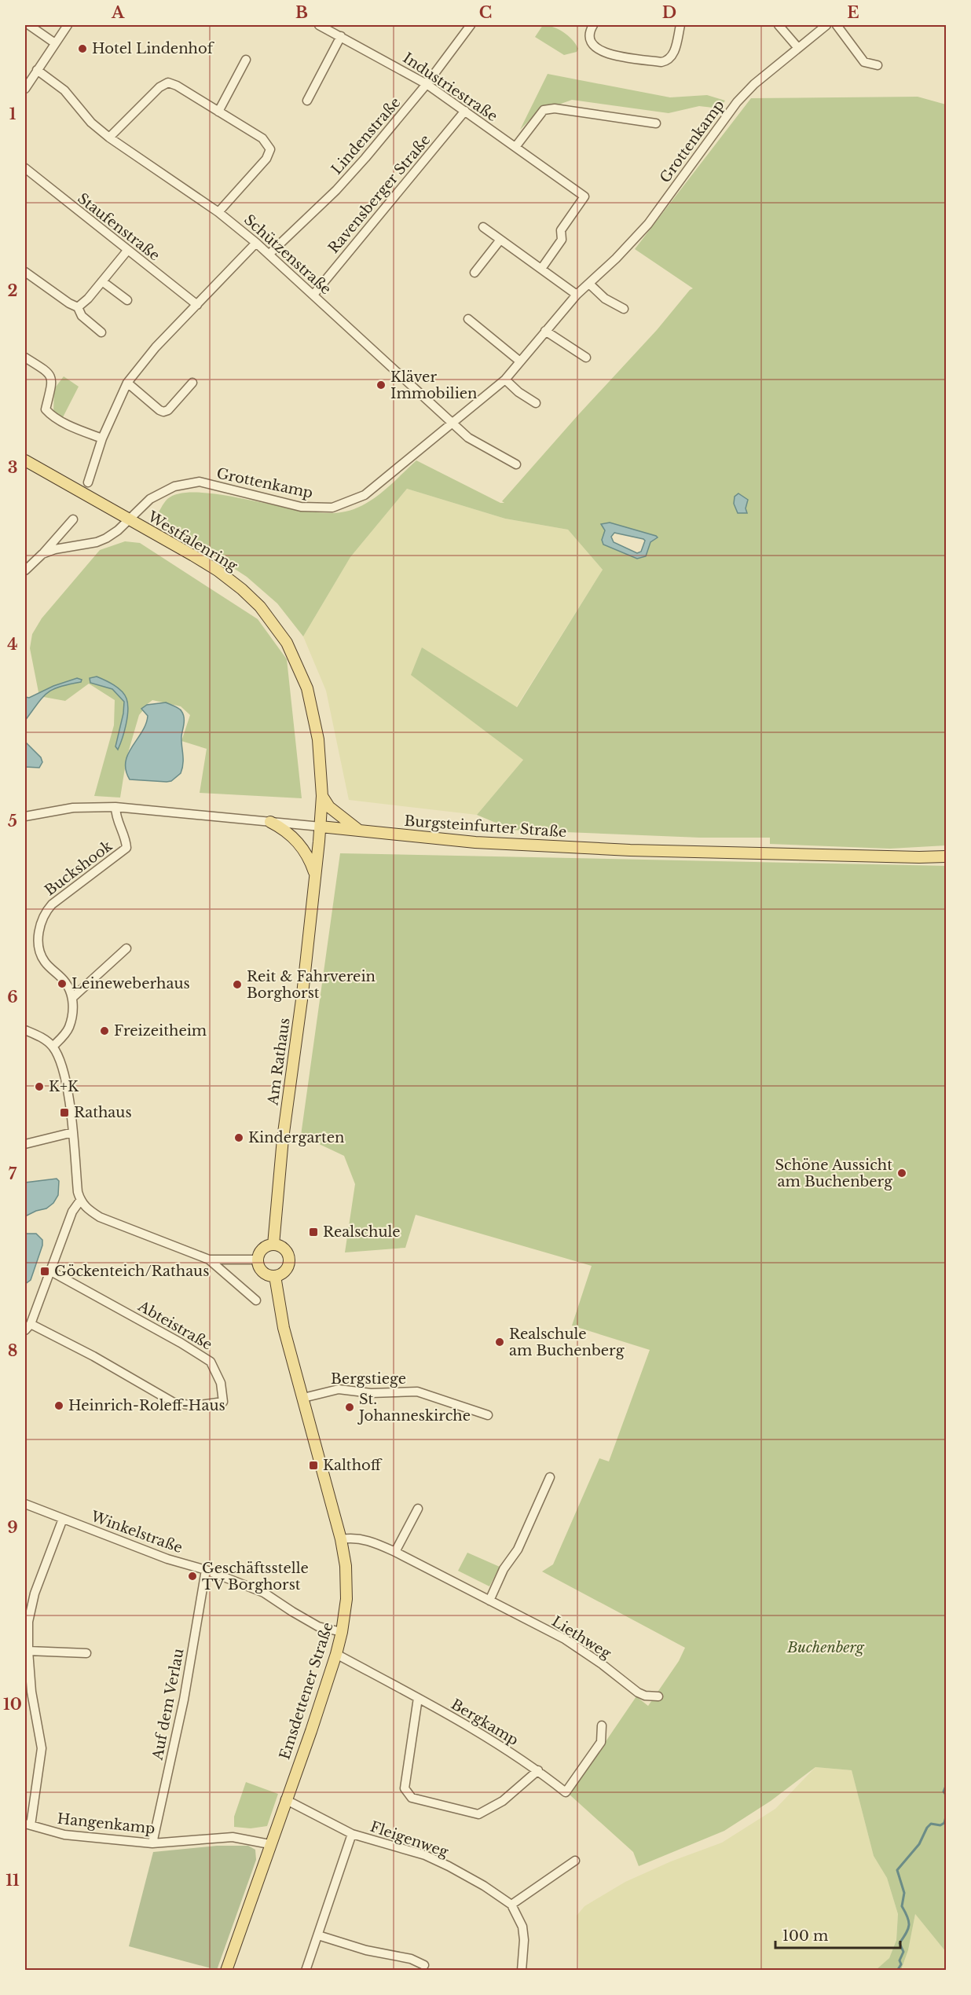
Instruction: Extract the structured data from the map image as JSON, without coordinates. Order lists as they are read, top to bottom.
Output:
{
  "streets": {
    "main road": [
      "Westfalenring",
      "Burgsteinfurter Straße",
      "Am Rathaus",
      "Emsdettener Straße"
    ],
    "street": [
      "Industriestraße",
      "Lindenstraße",
      "Grottenkamp",
      "Ravensberger Straße",
      "Staufenstraße",
      "Schützenstraße",
      "Buckshook",
      "Abteistraße",
      "Bergstiege",
      "Winkelstraße",
      "Liethweg",
      "Auf dem Verlau",
      "Bergkamp",
      "Hangenkamp",
      "Fleigenweg"
    ]
  },
  "crossings": [
    ["Industriestraße", "Lindenstraße"],
    ["Industriestraße", "Ravensberger Straße"],
    ["Lindenstraße", "Schützenstraße"],
    ["Grottenkamp", "Schützenstraße"],
    ["Grottenkamp", "Westfalenring"],
    ["Ravensberger Straße", "Schützenstraße"],
    ["Westfalenring", "Burgsteinfurter Straße"],
    ["Westfalenring", "Am Rathaus"],
    ["Burgsteinfurter Straße", "Buckshook"],
    ["Burgsteinfurter Straße", "Am Rathaus"],
    ["Am Rathaus", "Emsdettener Straße"],
    ["Bergstiege", "Emsdettener Straße"],
    ["Winkelstraße", "Emsdettener Straße"],
    ["Winkelstraße", "Auf dem Verlau"],
    ["Liethweg", "Emsdettener Straße"],
    ["Emsdettener Straße", "Bergkamp"],
    ["Emsdettener Straße", "Hangenkamp"],
    ["Emsdettener Straße", "Fleigenweg"],
    ["Auf dem Verlau", "Hangenkamp"]
  ],
  "parks": ["Buchenberg"],
  "places": {
    "other": [
      "Hotel Lindenhof",
      "Kläver Immobilien",
      "Leineweberhaus",
      "Reit & Fahrverein Borghorst",
      "Freizeitheim",
      "K+K",
      "Kindergarten",
      "Schöne Aussicht am Buchenberg",
      "Realschule am Buchenberg",
      "Heinrich-Roleff-Haus",
      "St. Johanneskirche",
      "Geschäftsstelle TV Borghorst"
    ],
    "transit": [
      "Rathaus",
      "Realschule",
      "Göckenteich/Rathaus",
      "Kalthoff"
    ]
  },
  "scale_bar": "100 m",
  "grid": {
    "columns": [
      "A",
      "B",
      "C",
      "D",
      "E"
    ],
    "rows": [
      "1",
      "2",
      "3",
      "4",
      "5",
      "6",
      "7",
      "8",
      "9",
      "10",
      "11"
    ]
  }
}
